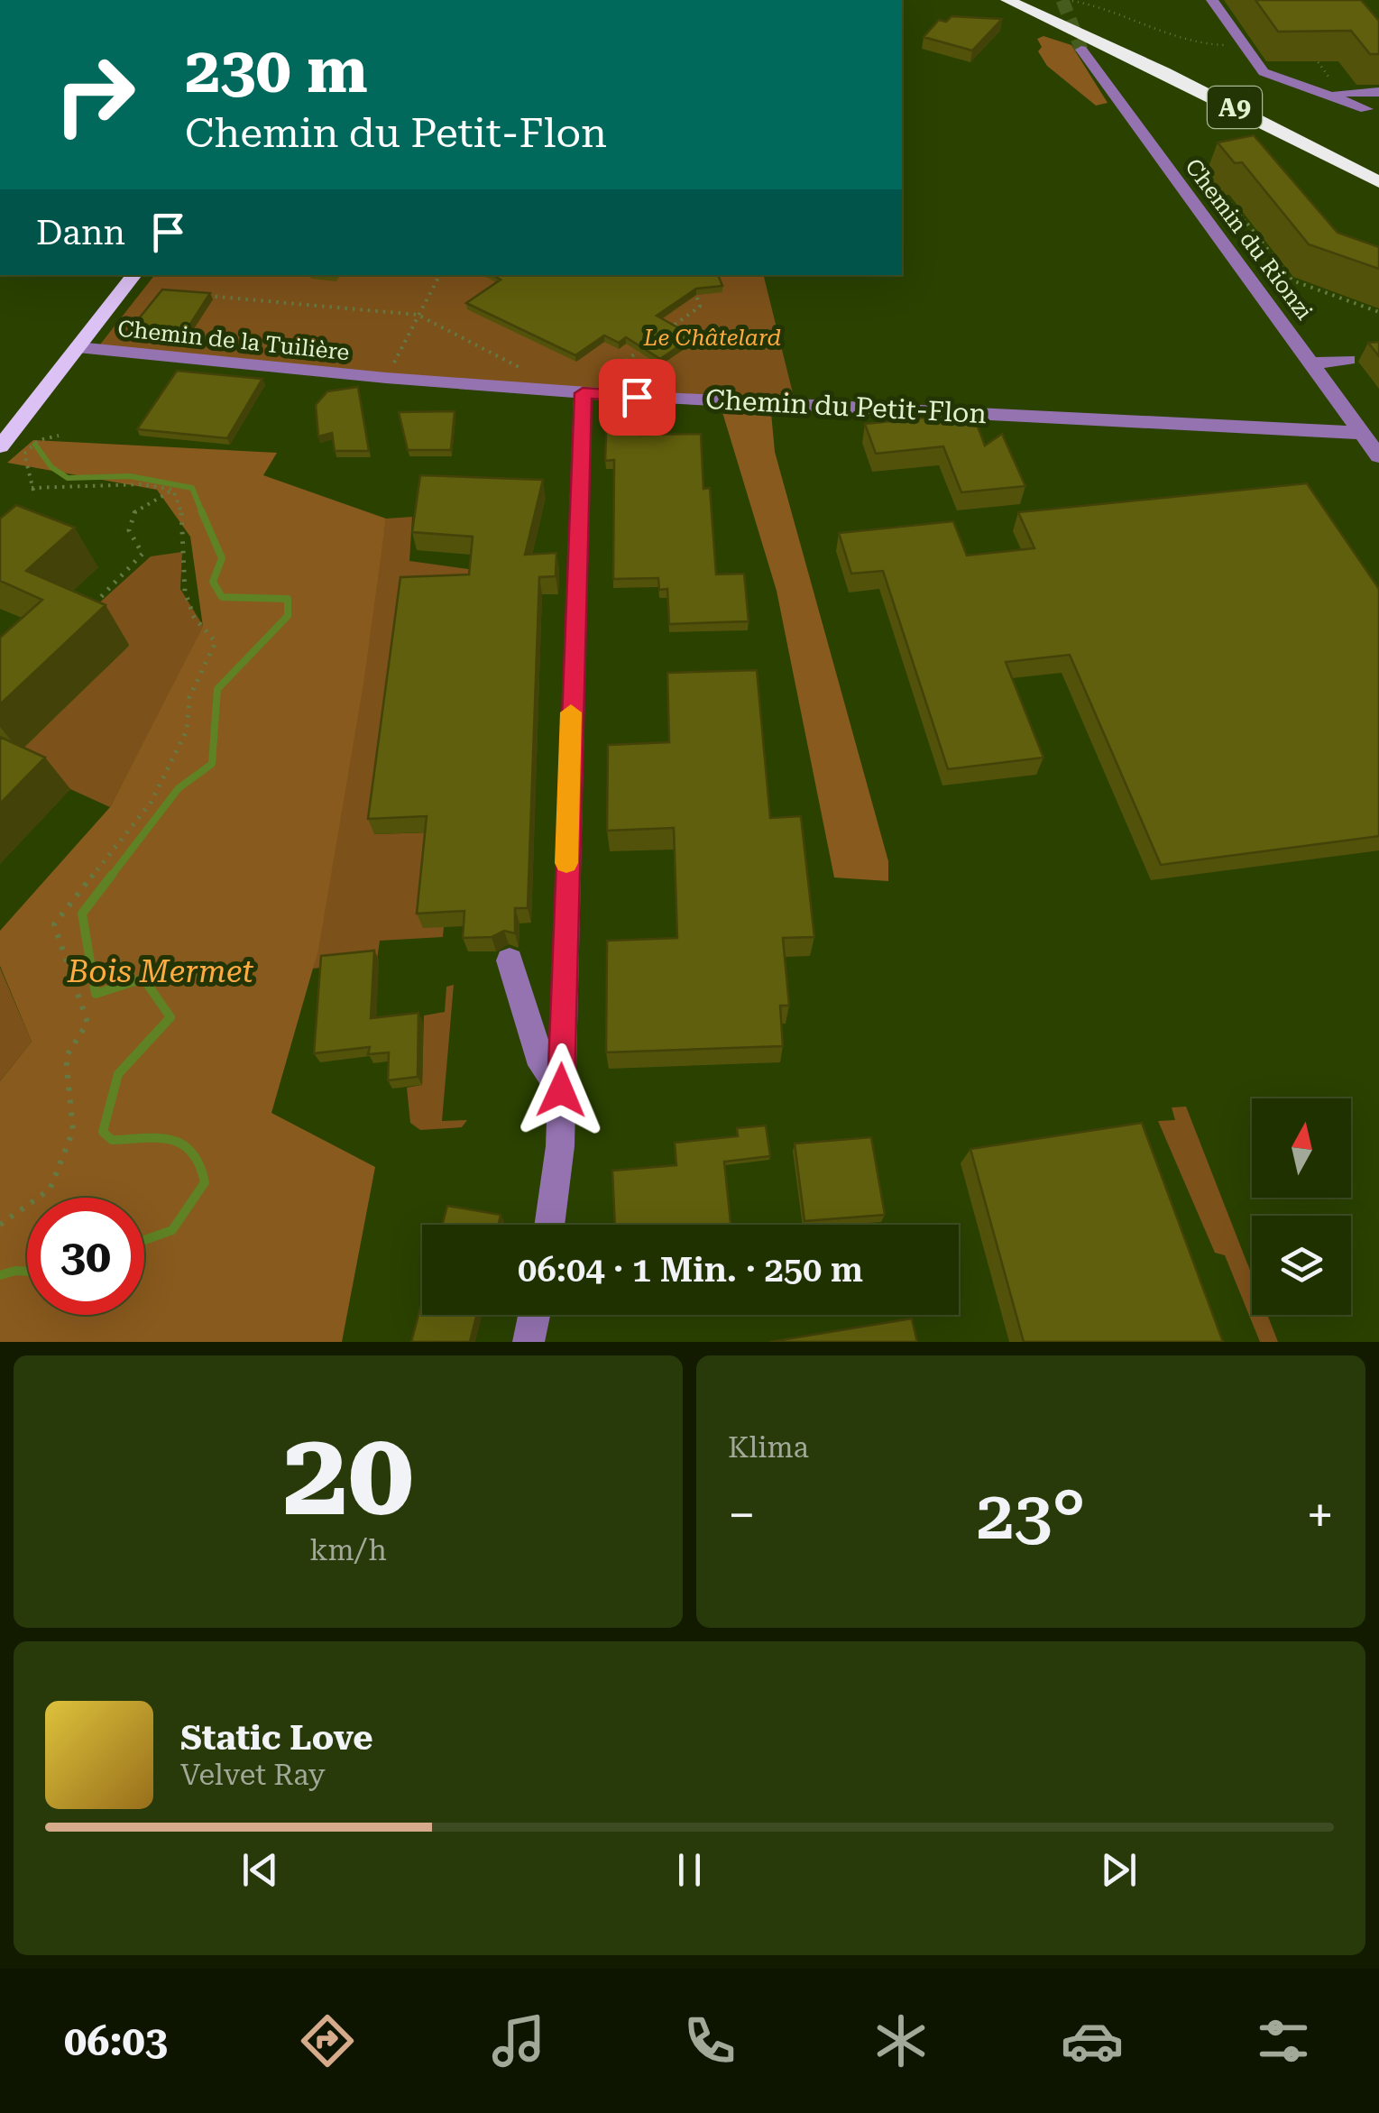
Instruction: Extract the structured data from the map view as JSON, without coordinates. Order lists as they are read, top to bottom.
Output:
{
  "streets": {
    "highway": ["A9"],
    "street": ["Chemin du Rionzi", "Chemin de la Tuilière", "Chemin du Petit-Flon"]
  },
  "crossings": [
    ["Chemin du Rionzi", "Chemin du Petit-Flon"],
    ["Chemin de la Tuilière", "Chemin du Petit-Flon"]
  ],
  "parks": ["Le Châtelard", "Bois Mermet"],
  "north": "top",
  "page": {
    "turn": ["230 m", "Chemin du Petit-Flon"],
    "then": "Dann",
    "limit": "30",
    "trip": "06:04 · 1 Min. · 250 m",
    "tile": [
      ["20", "km/h"],
      "Klima"
    ],
    "heat": ["−", "23°", "+"],
    "song": ["Static Love", "Velvet Ray"],
    "tabs": "06:03"
  }
}
